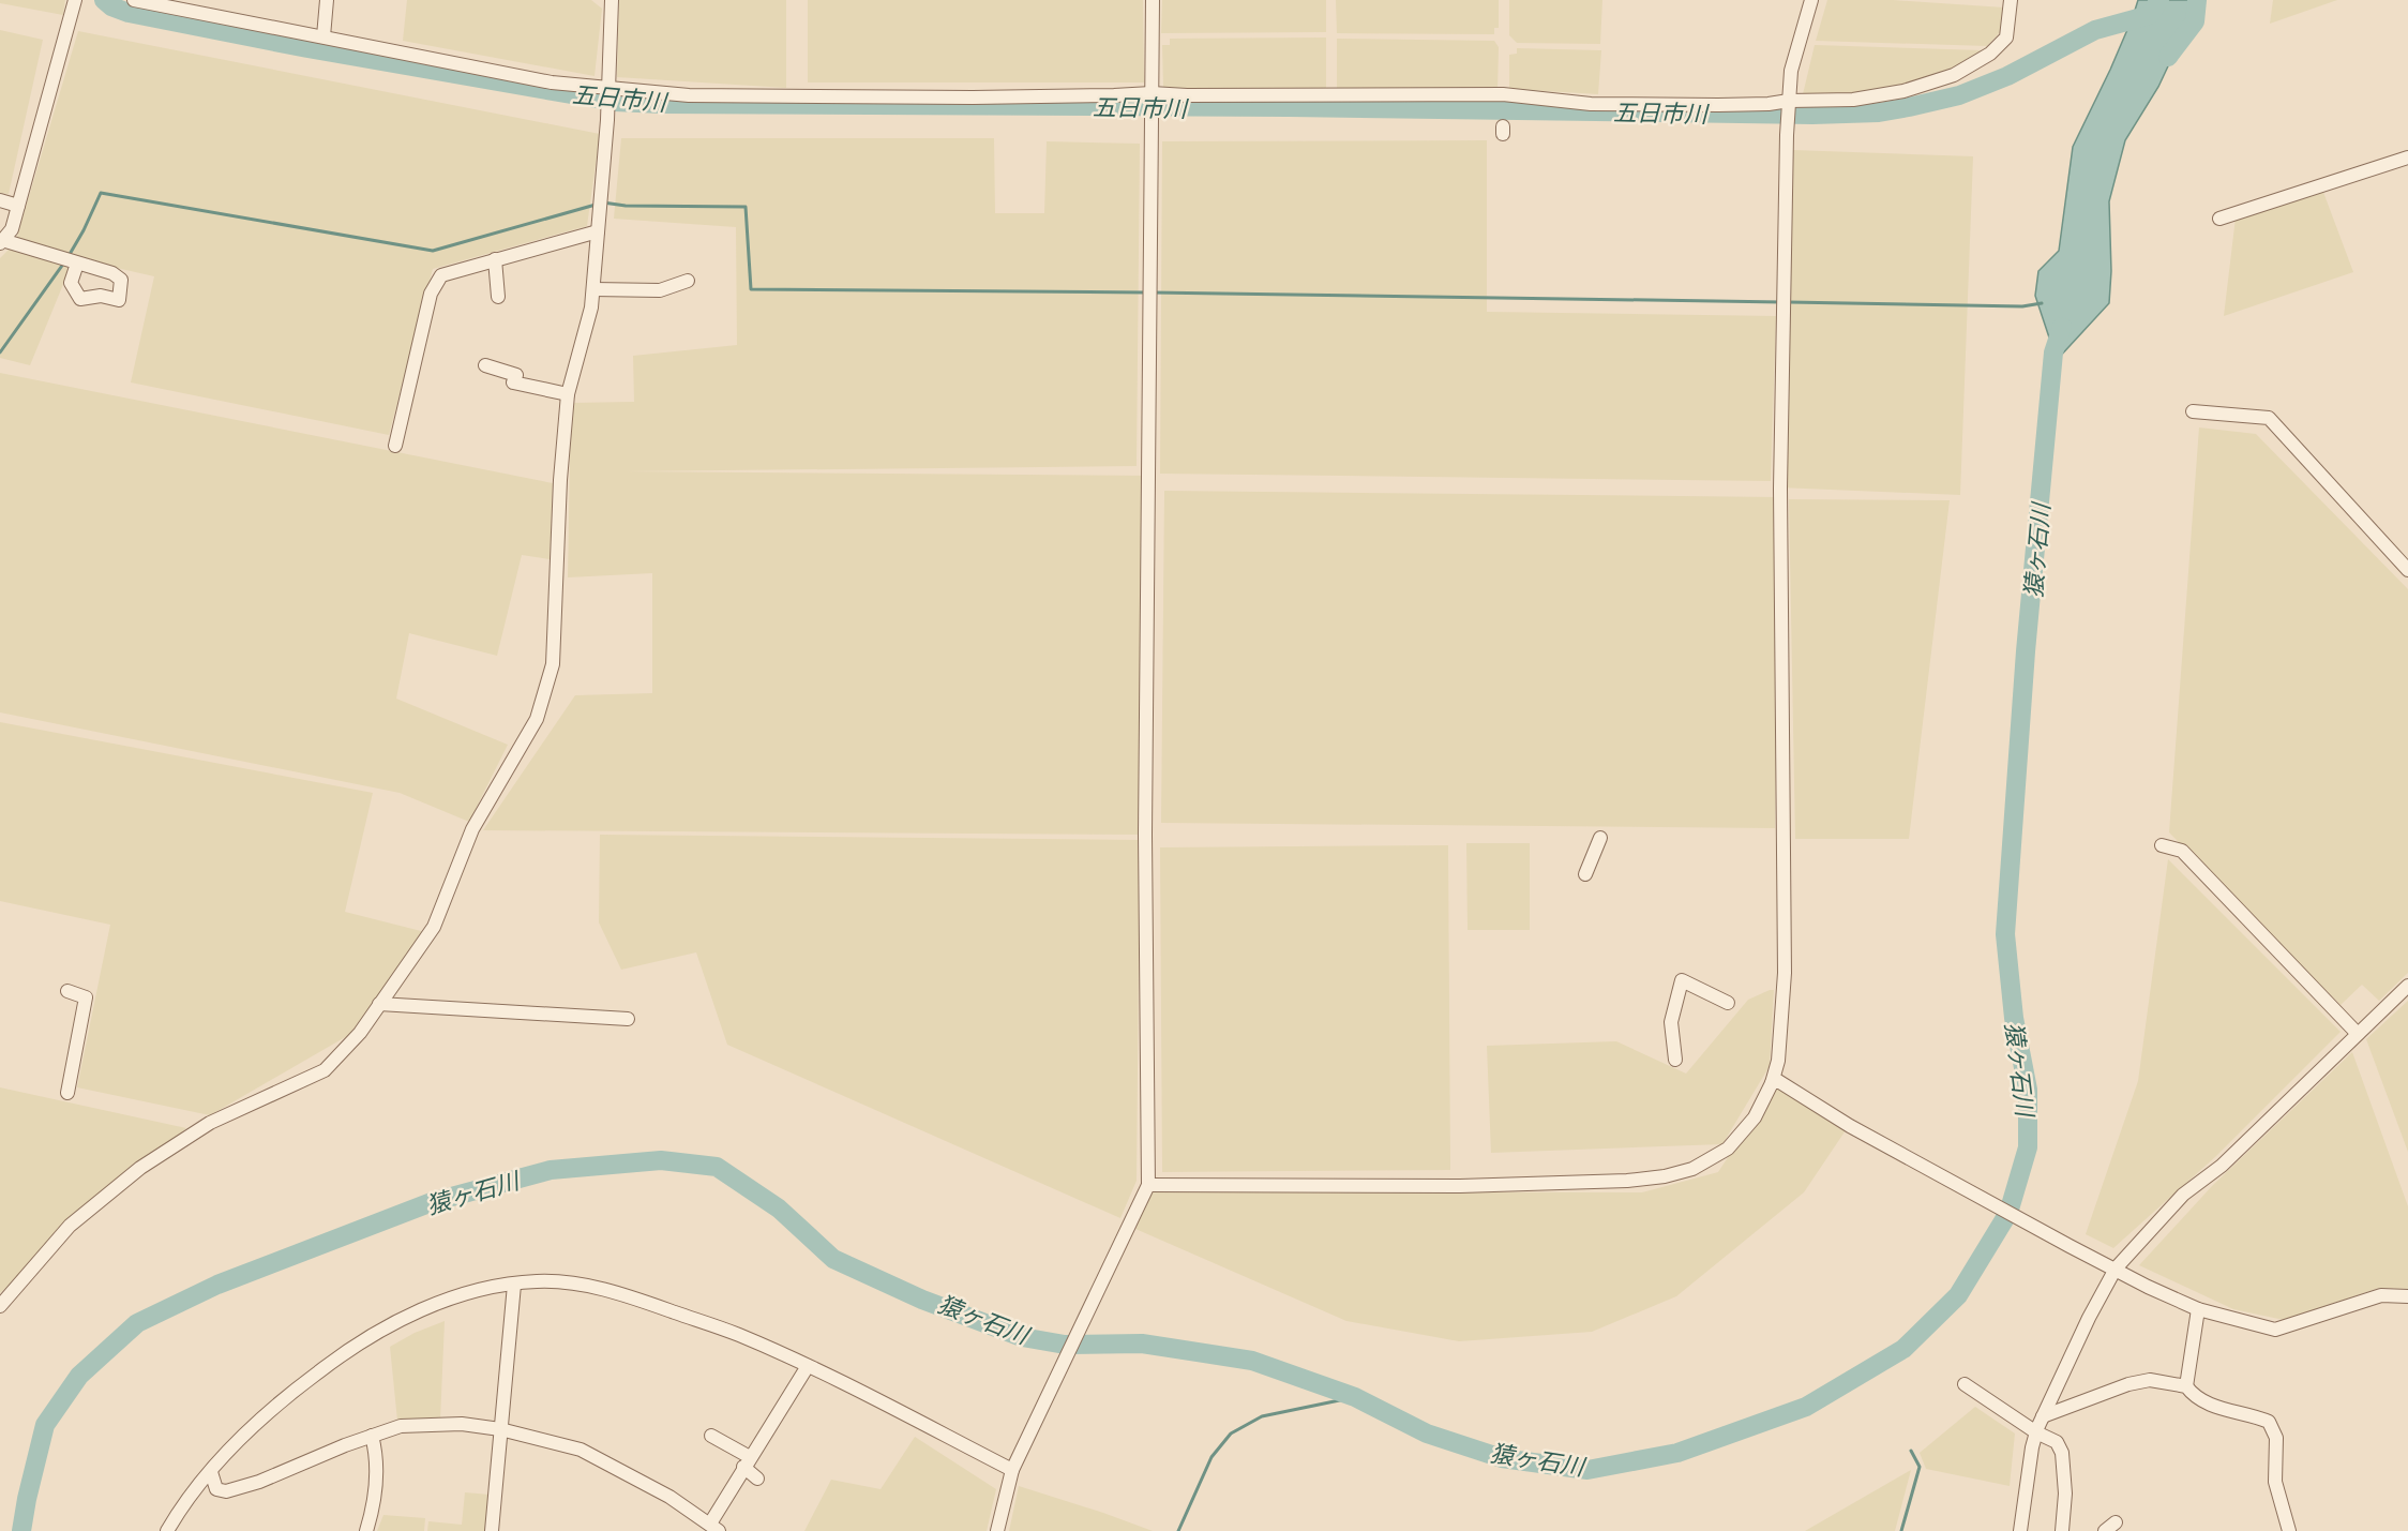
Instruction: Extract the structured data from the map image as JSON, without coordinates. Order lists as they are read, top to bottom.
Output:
{
  "water": ["五日市川", "猿ヶ石川"]
}
